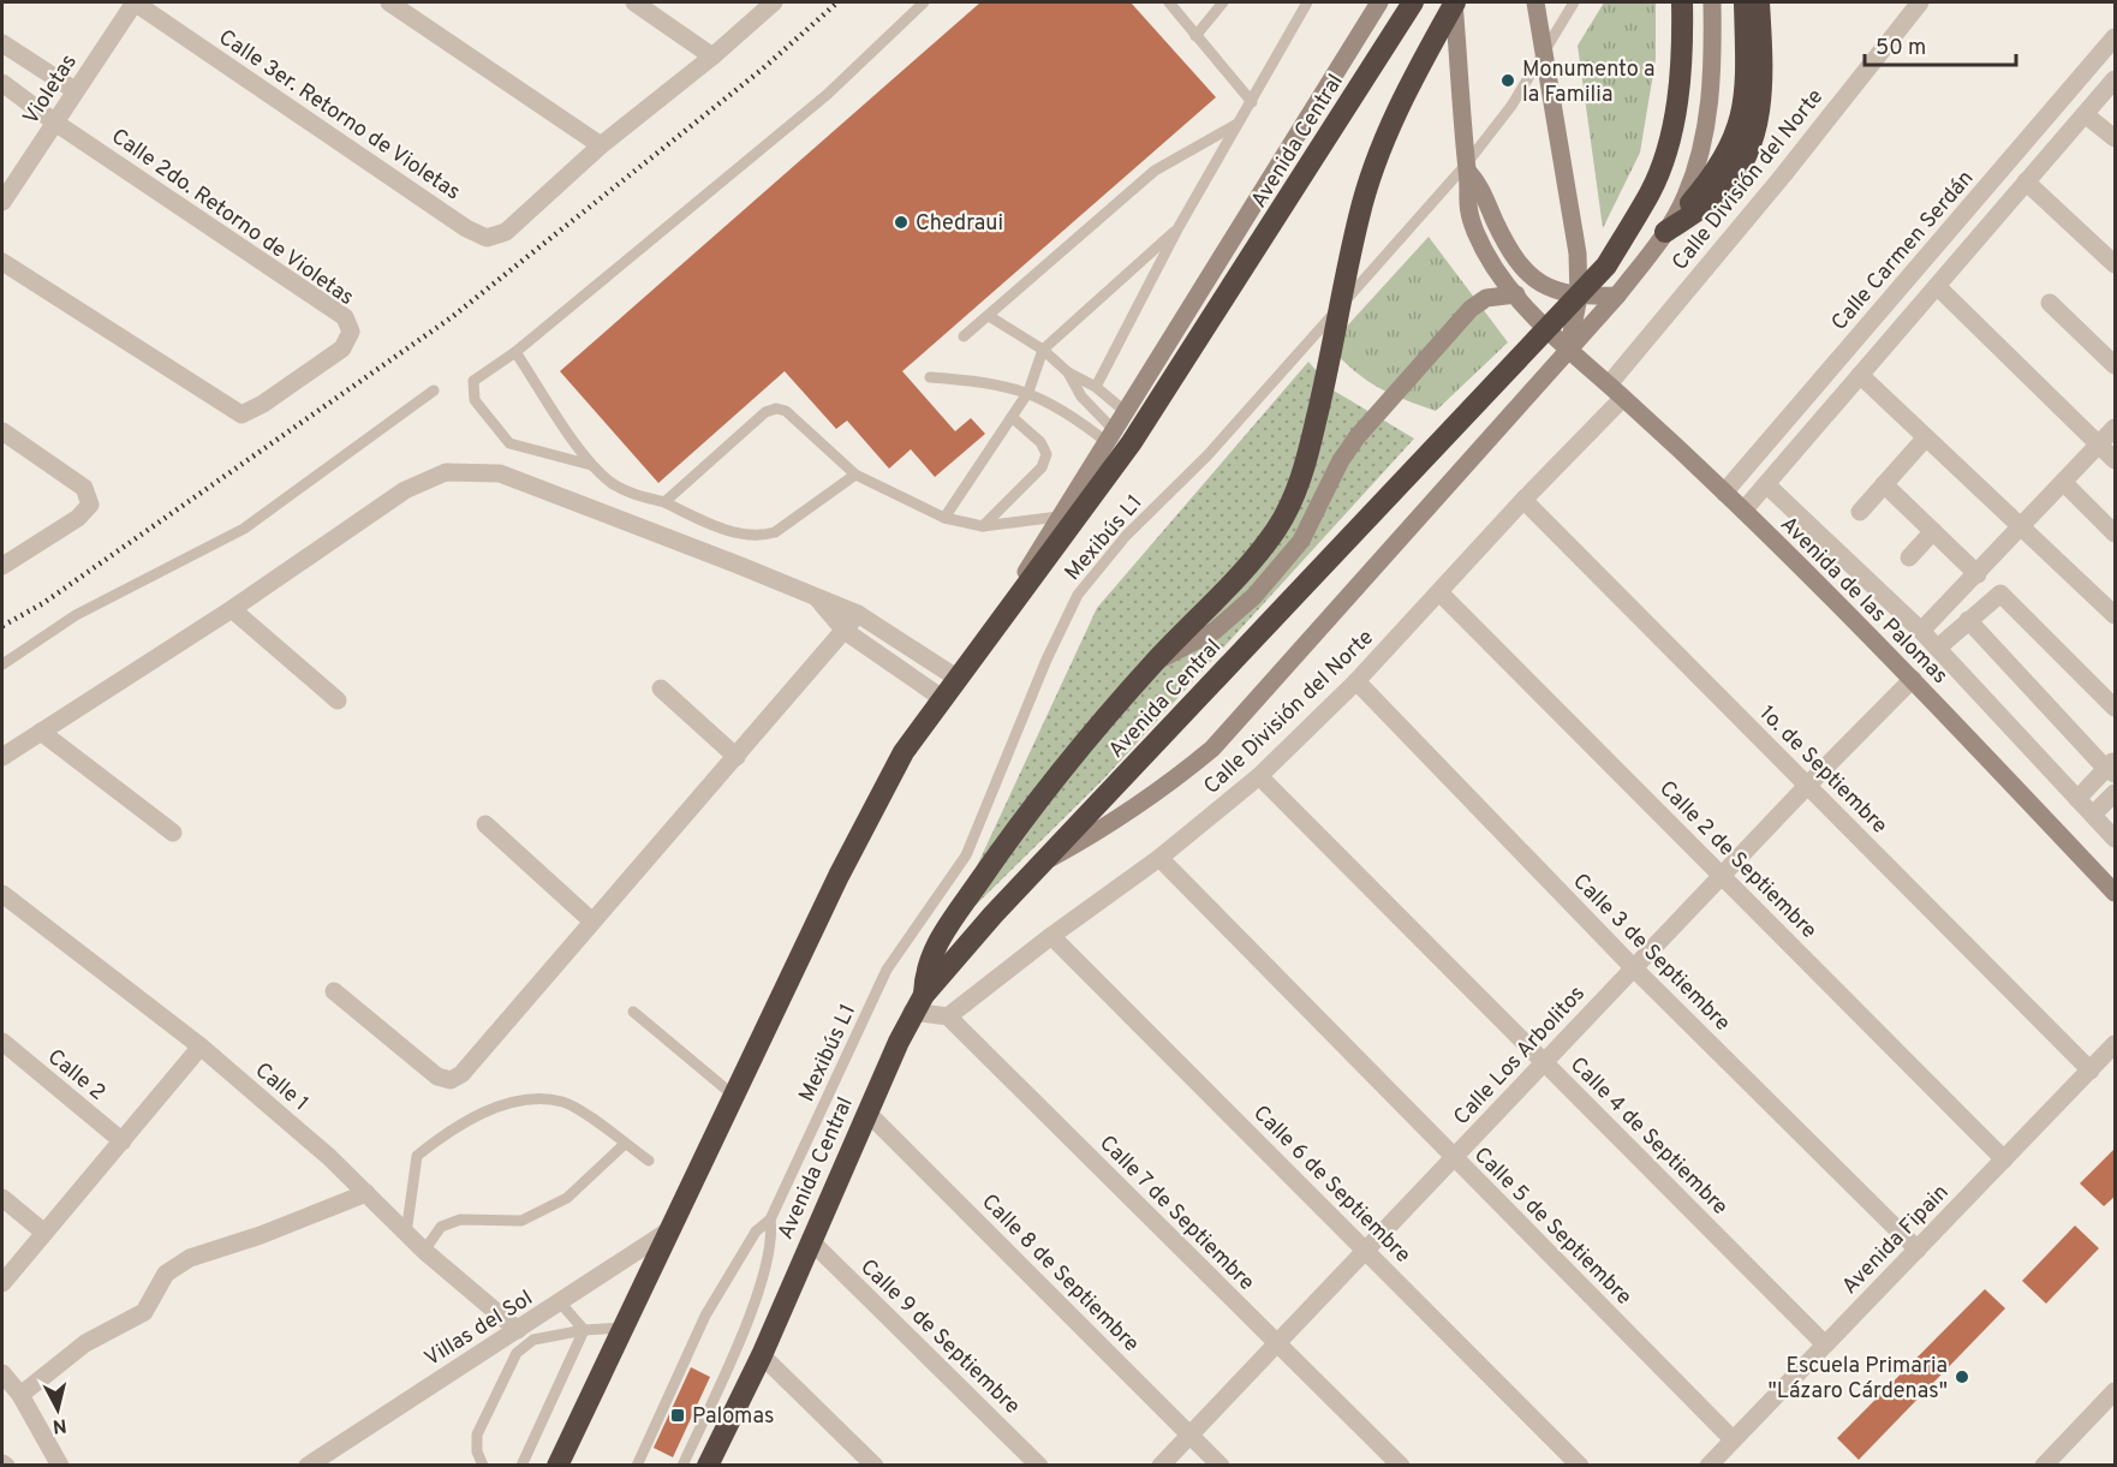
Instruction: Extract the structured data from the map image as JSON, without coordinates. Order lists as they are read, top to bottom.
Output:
{
  "streets": {
    "highway": ["Avenida Central"],
    "main road": ["Avenida de las Palomas"],
    "street": [
      "Violetas",
      "Calle 3er. Retorno de Violetas",
      "Calle División del Norte",
      "Calle 2do. Retorno de Violetas",
      "Calle Carmen Serdán",
      "1o. de Septiembre",
      "Calle 2 de Septiembre",
      "Calle 3 de Septiembre",
      "Calle Los Arbolitos",
      "Calle 2",
      "Calle 1",
      "Calle 4 de Septiembre",
      "Calle 6 de Septiembre",
      "Calle 7 de Septiembre",
      "Calle 5 de Septiembre",
      "Avenida Fipain",
      "Calle 8 de Septiembre",
      "Villas del Sol",
      "Calle 9 de Septiembre"
    ],
    "lane": ["Mexibús L1"]
  },
  "crossings": [
    ["Violetas", "Calle 3er. Retorno de Violetas"],
    ["Violetas", "Calle 2do. Retorno de Violetas"],
    ["Avenida Central", "Calle 8 de Septiembre"],
    ["Avenida Central", "Villas del Sol"],
    ["Avenida Central", "Calle 9 de Septiembre"],
    ["Calle División del Norte", "Avenida de las Palomas"],
    ["Calle División del Norte", "1o. de Septiembre"],
    ["Calle División del Norte", "Calle 2 de Septiembre"],
    ["Calle División del Norte", "Calle 3 de Septiembre"],
    ["Calle División del Norte", "Calle 4 de Septiembre"],
    ["Calle División del Norte", "Calle 6 de Septiembre"],
    ["Calle División del Norte", "Calle 7 de Septiembre"],
    ["Calle División del Norte", "Calle 5 de Septiembre"],
    ["Calle Carmen Serdán", "Avenida de las Palomas"],
    ["Mexibús L1", "Avenida de las Palomas"],
    ["Avenida de las Palomas", "Calle Los Arbolitos"],
    ["1o. de Septiembre", "Calle Los Arbolitos"],
    ["1o. de Septiembre", "Avenida Fipain"],
    ["Calle 2 de Septiembre", "Calle Los Arbolitos"],
    ["Calle 2 de Septiembre", "Avenida Fipain"],
    ["Calle 3 de Septiembre", "Calle Los Arbolitos"],
    ["Calle 3 de Septiembre", "Avenida Fipain"],
    ["Calle Los Arbolitos", "Calle 4 de Septiembre"],
    ["Calle Los Arbolitos", "Calle 6 de Septiembre"],
    ["Calle Los Arbolitos", "Calle 7 de Septiembre"],
    ["Calle Los Arbolitos", "Calle 5 de Septiembre"],
    ["Calle Los Arbolitos", "Calle 8 de Septiembre"],
    ["Calle 1", "Villas del Sol"],
    ["Calle 4 de Septiembre", "Avenida Fipain"],
    ["Calle 5 de Septiembre", "Avenida Fipain"]
  ],
  "places": {
    "other": ["Monumento a la Familia", "Chedraui", "Escuela Primaria \"Lázaro Cárdenas\""],
    "transit": ["Palomas"]
  },
  "scale_bar": "50 m",
  "north": "bottom"
}
